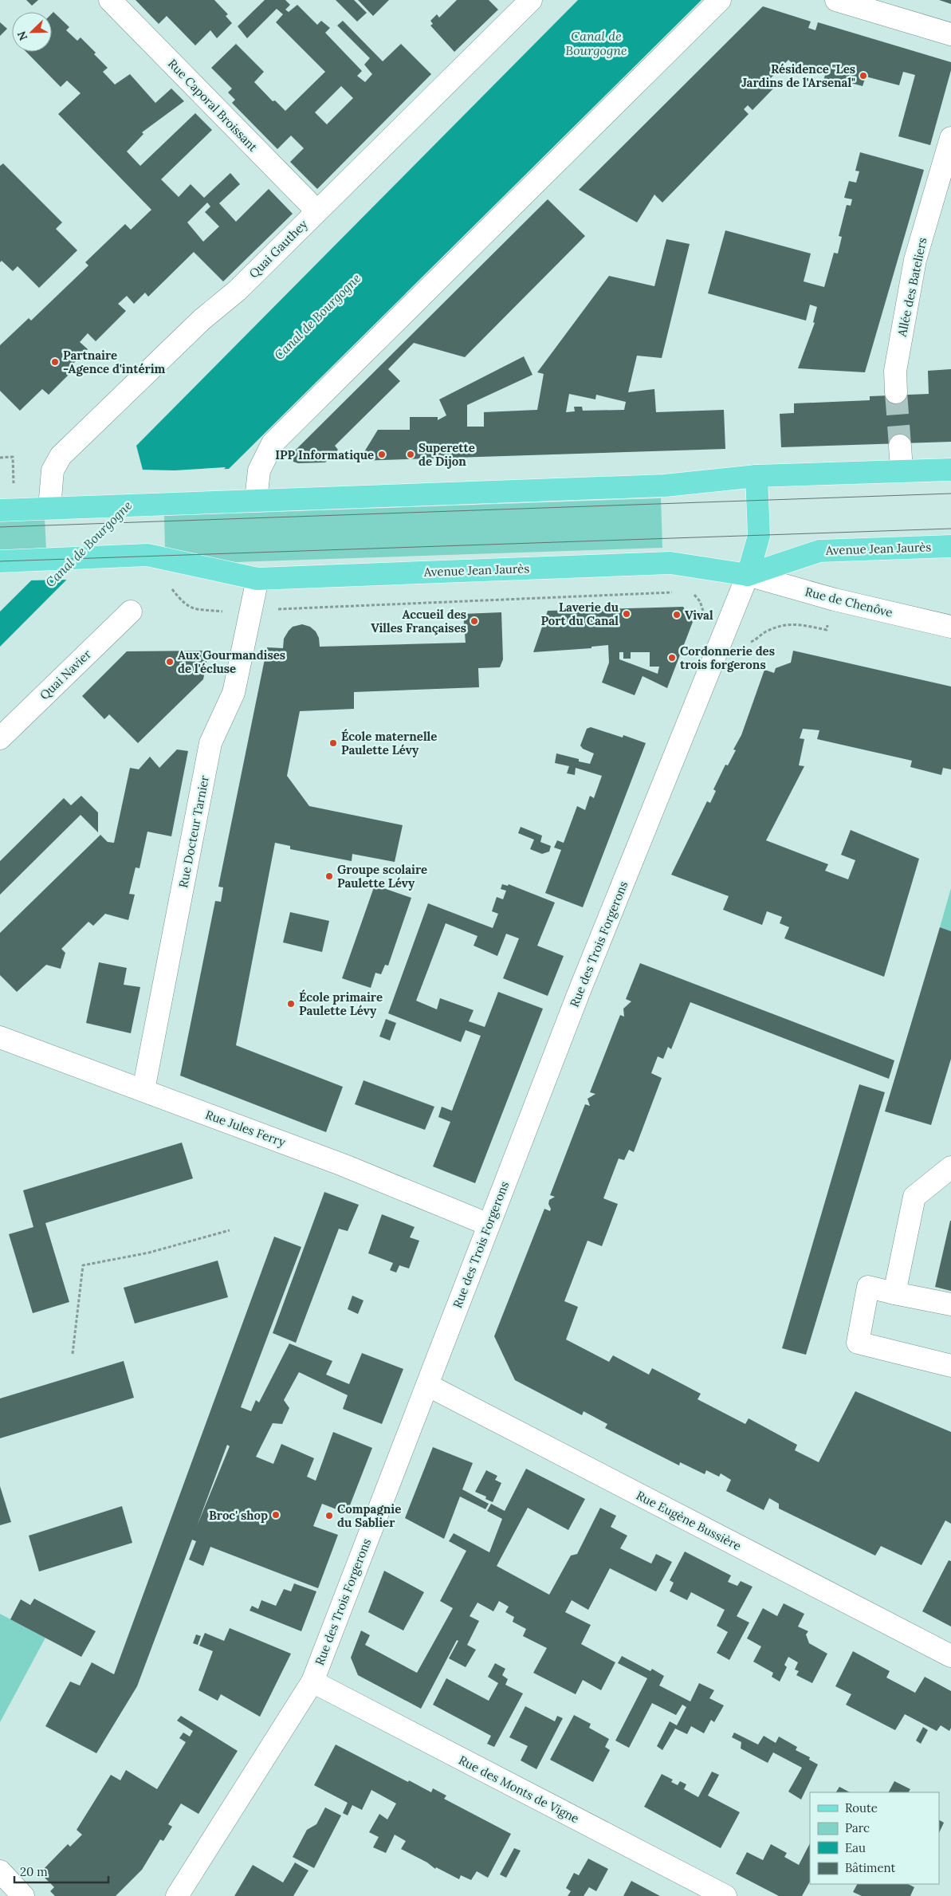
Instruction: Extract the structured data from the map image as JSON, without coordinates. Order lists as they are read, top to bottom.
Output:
{
  "streets": {
    "main road": ["Avenue Jean Jaurès"],
    "street": [
      "Rue Caporal Broissant",
      "Quai Gauthey",
      "Allée des Bateliers",
      "Rue de Chenôve",
      "Quai Navier",
      "Rue Docteur Tarnier",
      "Rue des Trois Forgerons",
      "Rue Jules Ferry",
      "Rue Eugène Bussière",
      "Rue des Monts de Vigne"
    ]
  },
  "crossings": [
    ["Rue Caporal Broissant", "Quai Gauthey"],
    ["Avenue Jean Jaurès", "Rue de Chenôve"],
    ["Avenue Jean Jaurès", "Rue Docteur Tarnier"],
    ["Avenue Jean Jaurès", "Rue des Trois Forgerons"],
    ["Rue de Chenôve", "Rue des Trois Forgerons"],
    ["Rue Docteur Tarnier", "Rue Jules Ferry"],
    ["Rue des Trois Forgerons", "Rue Jules Ferry"],
    ["Rue des Trois Forgerons", "Rue Eugène Bussière"],
    ["Rue des Trois Forgerons", "Rue des Monts de Vigne"]
  ],
  "water": ["Canal de Bourgogne"],
  "places": [
    "Résidence \"Les Jardins de l'Arsenal\"",
    "Partnaire -Agence d'intérim",
    "IPP Informatique",
    "Superette de Dijon",
    "Laverie du Port du Canal",
    "Vival",
    "Accueil des Villes Françaises",
    "Cordonnerie des trois forgerons",
    "Aux Gourmandises de l'écluse",
    "École maternelle Paulette Lévy",
    "Groupe scolaire Paulette Lévy",
    "École primaire Paulette Lévy",
    "Broc' shop",
    "Compagnie du Sablier"
  ],
  "legend": [
    "Route",
    "Parc",
    "Eau",
    "Bâtiment"
  ],
  "scale_bar": "20 m",
  "north": "bottom left"
}
